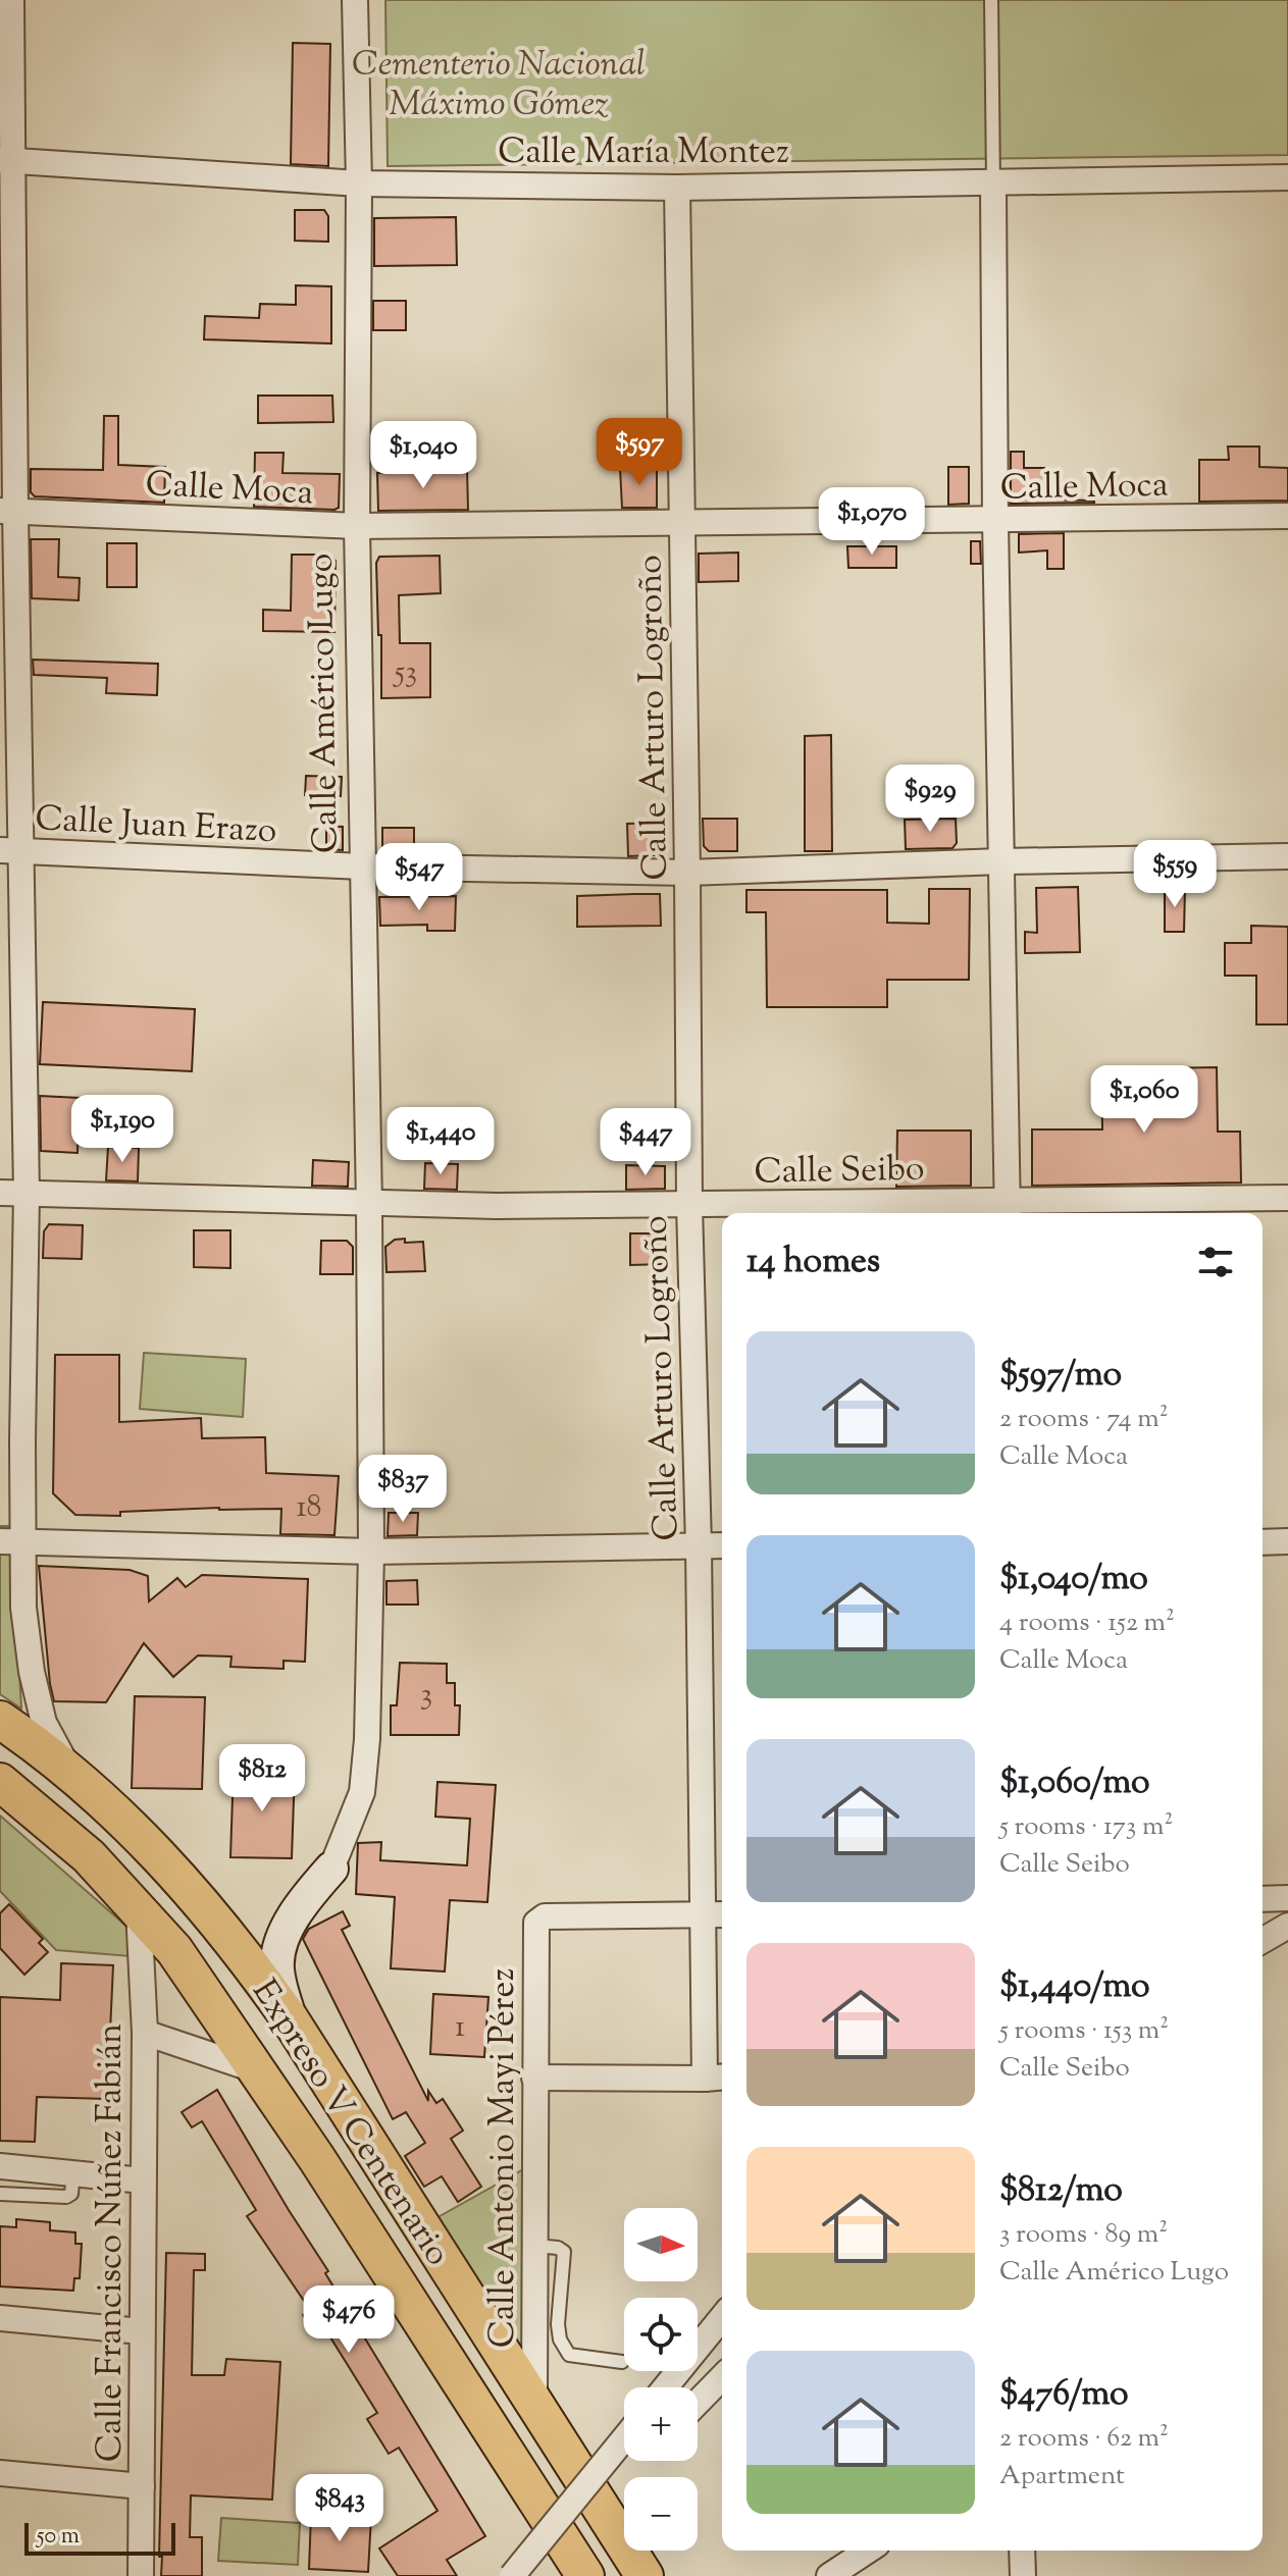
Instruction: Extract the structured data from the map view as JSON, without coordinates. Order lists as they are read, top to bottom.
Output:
{
  "streets": {
    "main road": ["Expreso V Centenario"],
    "street": [
      "Calle María Montez",
      "Calle Moca",
      "Calle Américo Lugo",
      "Calle Arturo Logroño",
      "Calle Juan Erazo",
      "Calle Seibo",
      "Calle Antonio Mayi Pérez",
      "Calle Francisco Núñez Fabián"
    ]
  },
  "crossings": [
    ["Calle María Montez", "Calle Américo Lugo"],
    ["Calle María Montez", "Calle Arturo Logroño"],
    ["Calle Moca", "Calle Américo Lugo"],
    ["Calle Moca", "Calle Arturo Logroño"],
    ["Calle Américo Lugo", "Calle Juan Erazo"],
    ["Calle Américo Lugo", "Calle Seibo"],
    ["Calle Américo Lugo", "Expreso V Centenario"],
    ["Calle Arturo Logroño", "Calle Juan Erazo"],
    ["Calle Arturo Logroño", "Calle Seibo"],
    ["Calle Arturo Logroño", "Calle Antonio Mayi Pérez"],
    ["Expreso V Centenario", "Calle Antonio Mayi Pérez"],
    ["Expreso V Centenario", "Calle Francisco Núñez Fabián"]
  ],
  "parks": ["Cementerio Nacional Máximo Gómez"],
  "house_numbers": [
    "53",
    "18",
    "3",
    "1"
  ],
  "scale_bar": "50 m",
  "north": "right",
  "page": {
    "price": [
      "$597",
      "$1,040",
      "$1,070",
      "$929",
      "$559",
      "$547",
      "$1,060",
      "$1,190",
      "$1,440",
      "$447",
      "$837",
      "$812",
      "$476",
      "$843"
    ],
    "heading": "14 homes",
    "list": [
      {
        "name": "$597/mo",
        "note": "2 rooms · 74 m² · Calle Moca"
      },
      {
        "name": "$1,040/mo",
        "note": "4 rooms · 152 m² · Calle Moca"
      },
      {
        "name": "$1,060/mo",
        "note": "5 rooms · 173 m² · Calle Seibo"
      },
      {
        "name": "$1,440/mo",
        "note": "5 rooms · 153 m² · Calle Seibo"
      },
      {
        "name": "$812/mo",
        "note": "3 rooms · 89 m² · Calle Américo Lugo"
      },
      {
        "name": "$476/mo",
        "note": "2 rooms · 62 m² · Apartment"
      }
    ],
    "map_buttons": ["+", "−"],
    "scale": "50 m"
  }
}
